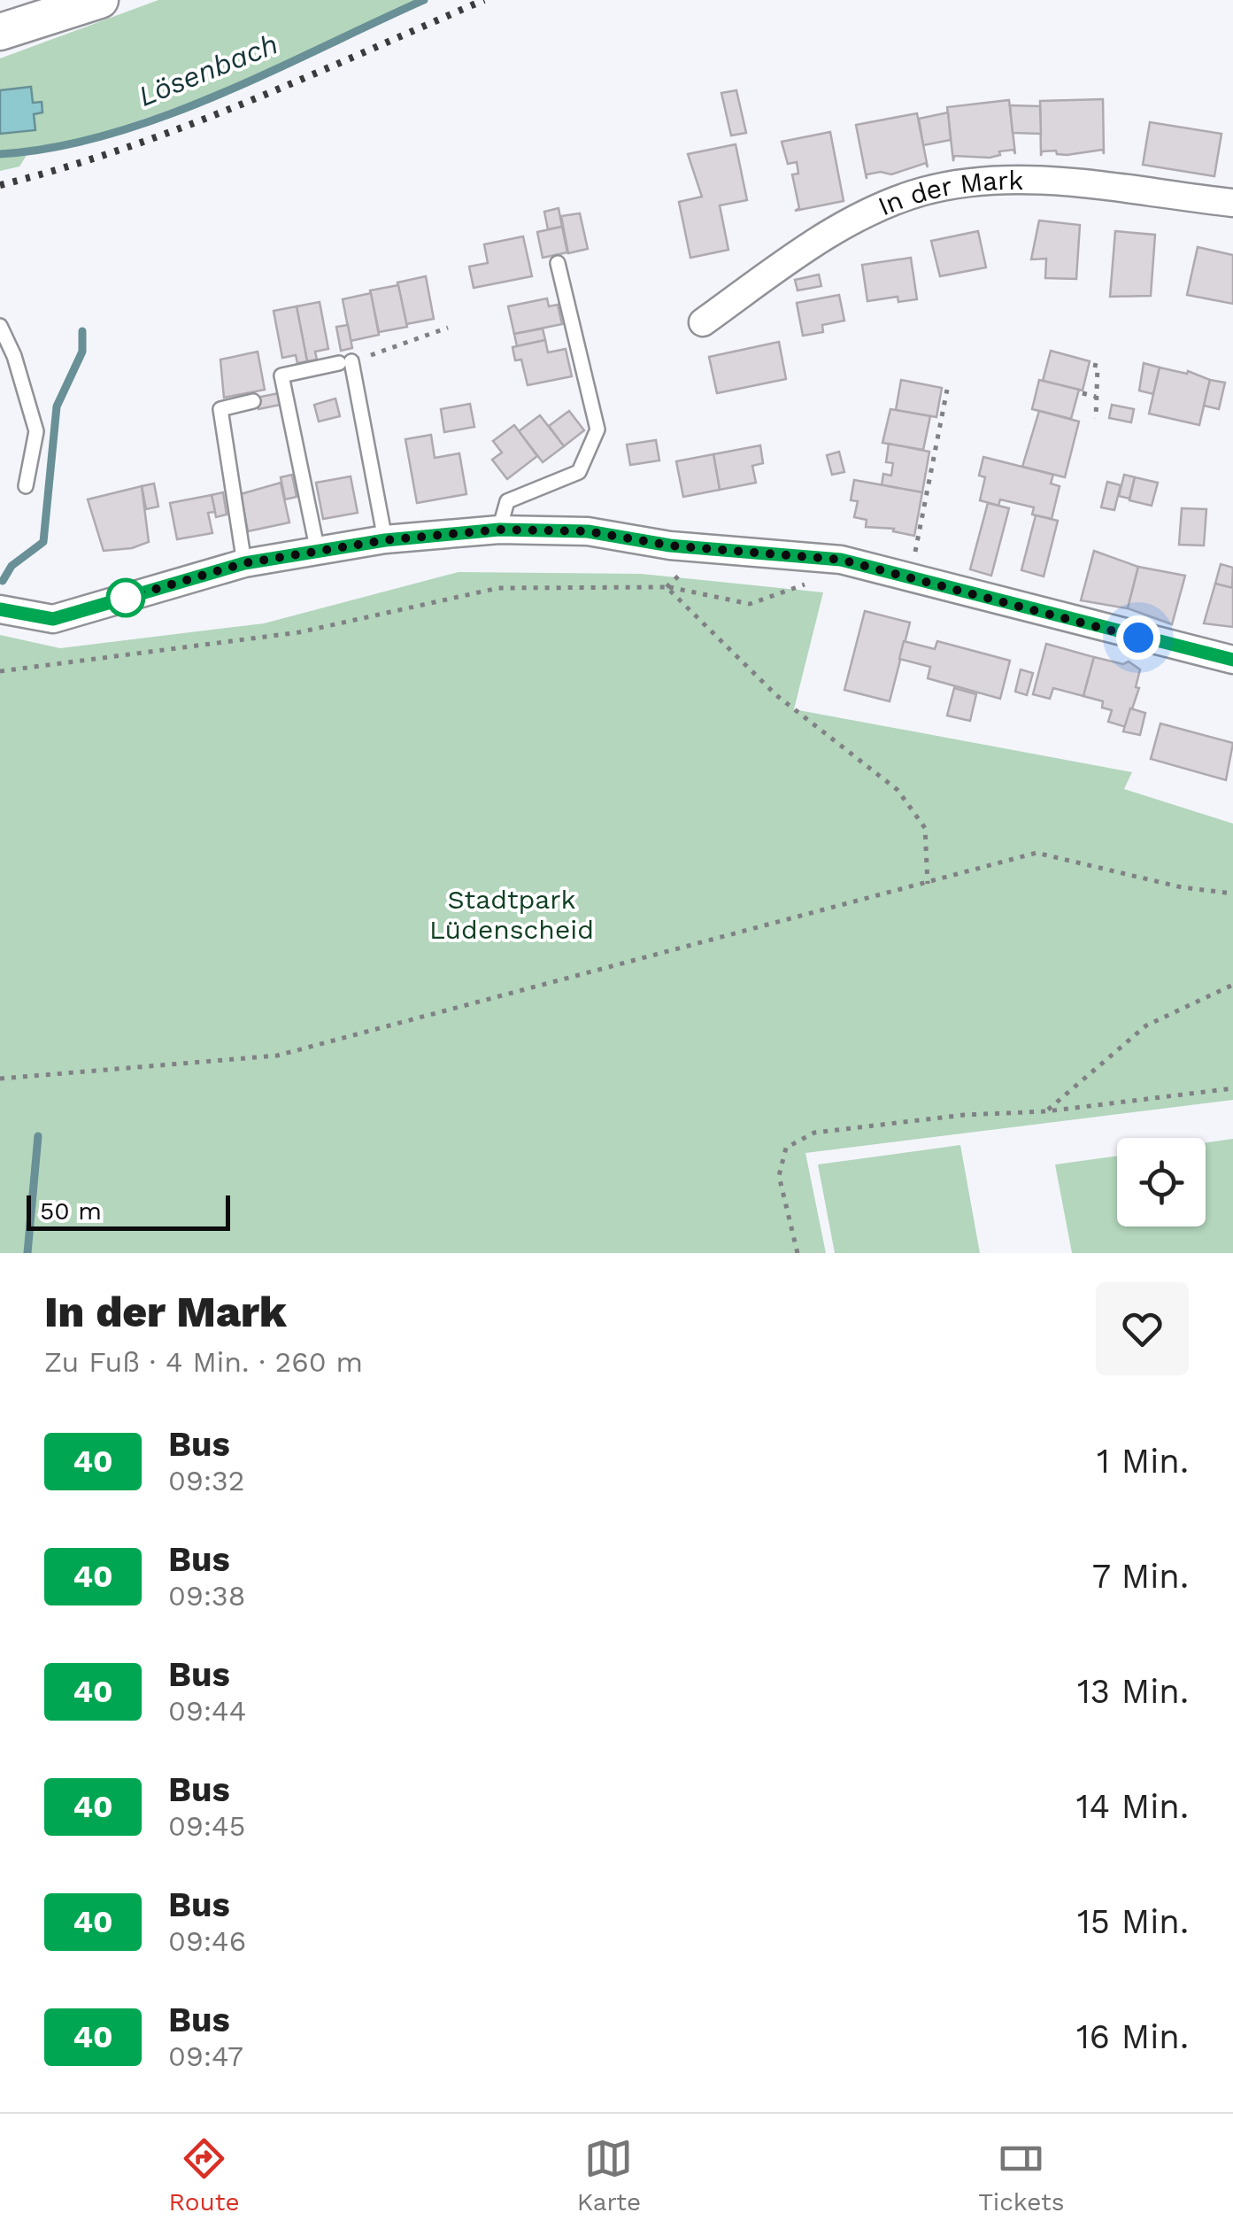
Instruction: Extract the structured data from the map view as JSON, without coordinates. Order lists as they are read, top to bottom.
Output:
{
  "streets": {
    "street": ["In der Mark"]
  },
  "water": ["Lösenbach"],
  "parks": ["Stadtpark Lüdenscheid"],
  "lines": ["bus line 40"],
  "scale_bar": "50 m",
  "page": {
    "scale": "50 m",
    "heading": ["In der Mark", "Zu Fuß · 4 Min. · 260 m"],
    "list": [
      {
        "mark": "40",
        "name": "Bus",
        "note": "09:32",
        "value": "1 Min."
      },
      {
        "mark": "40",
        "name": "Bus",
        "note": "09:38",
        "value": "7 Min."
      },
      {
        "mark": "40",
        "name": "Bus",
        "note": "09:44",
        "value": "13 Min."
      },
      {
        "mark": "40",
        "name": "Bus",
        "note": "09:45",
        "value": "14 Min."
      },
      {
        "mark": "40",
        "name": "Bus",
        "note": "09:46",
        "value": "15 Min."
      },
      {
        "mark": "40",
        "name": "Bus",
        "note": "09:47",
        "value": "16 Min."
      }
    ],
    "tabs": ["Route", "Karte", "Tickets"]
  }
}
